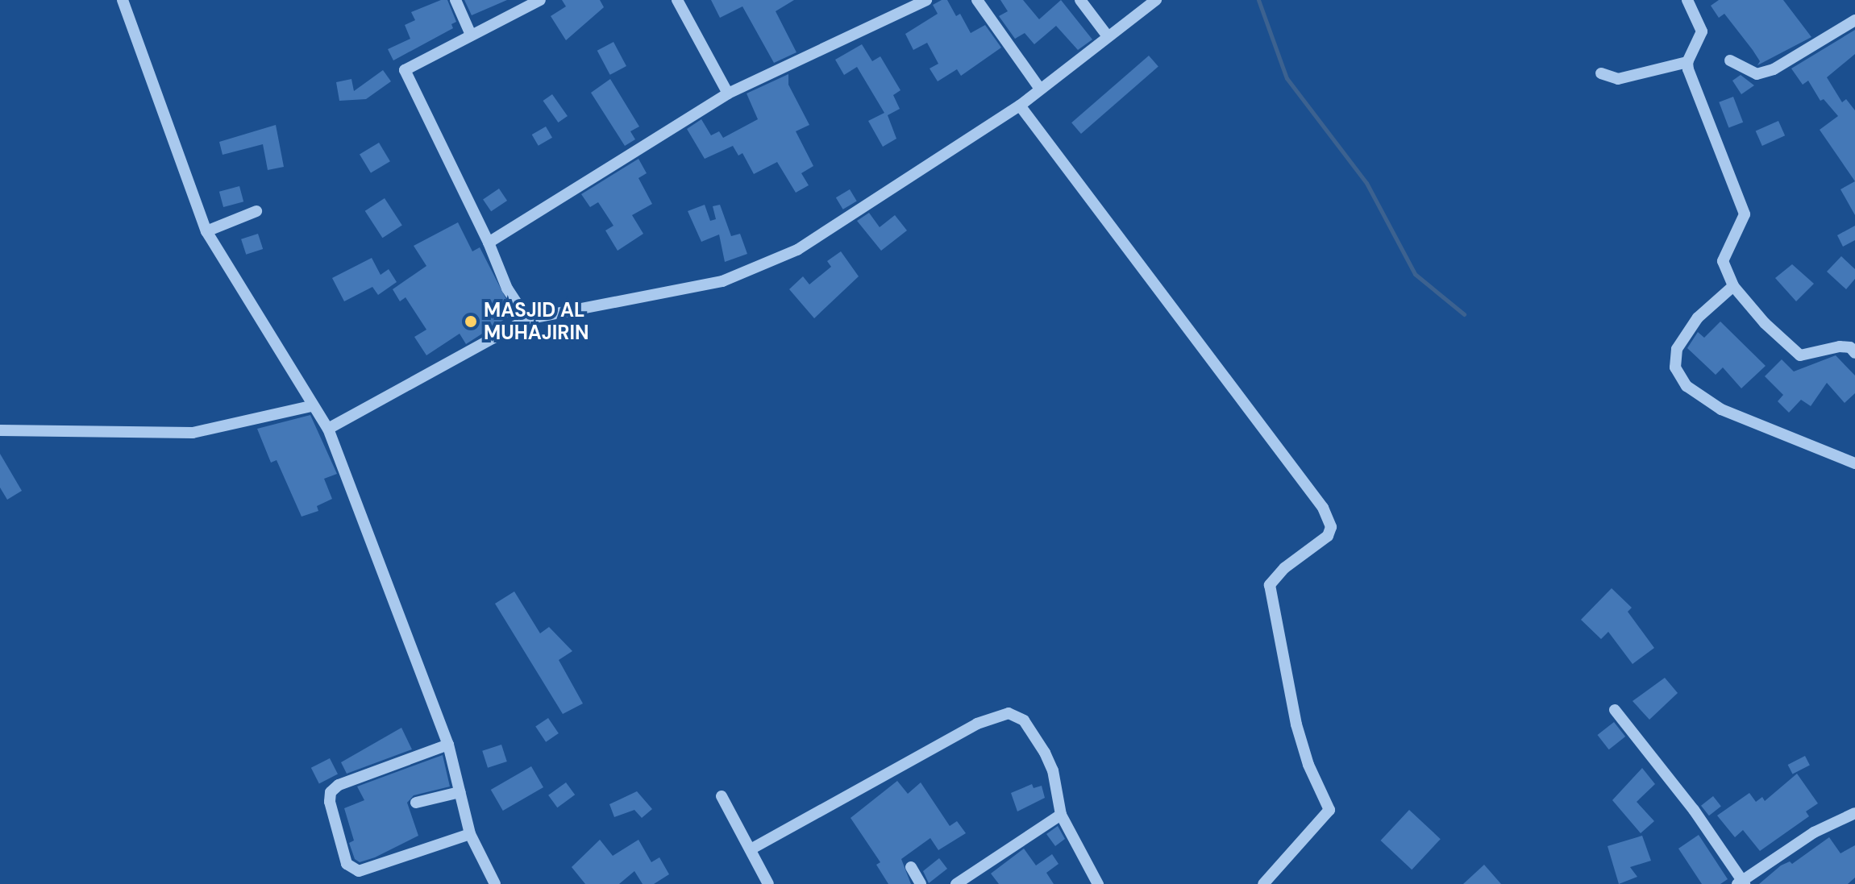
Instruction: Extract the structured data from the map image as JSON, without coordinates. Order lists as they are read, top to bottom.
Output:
{
  "places": ["MASJID AL MUHAJIRIN"]
}
